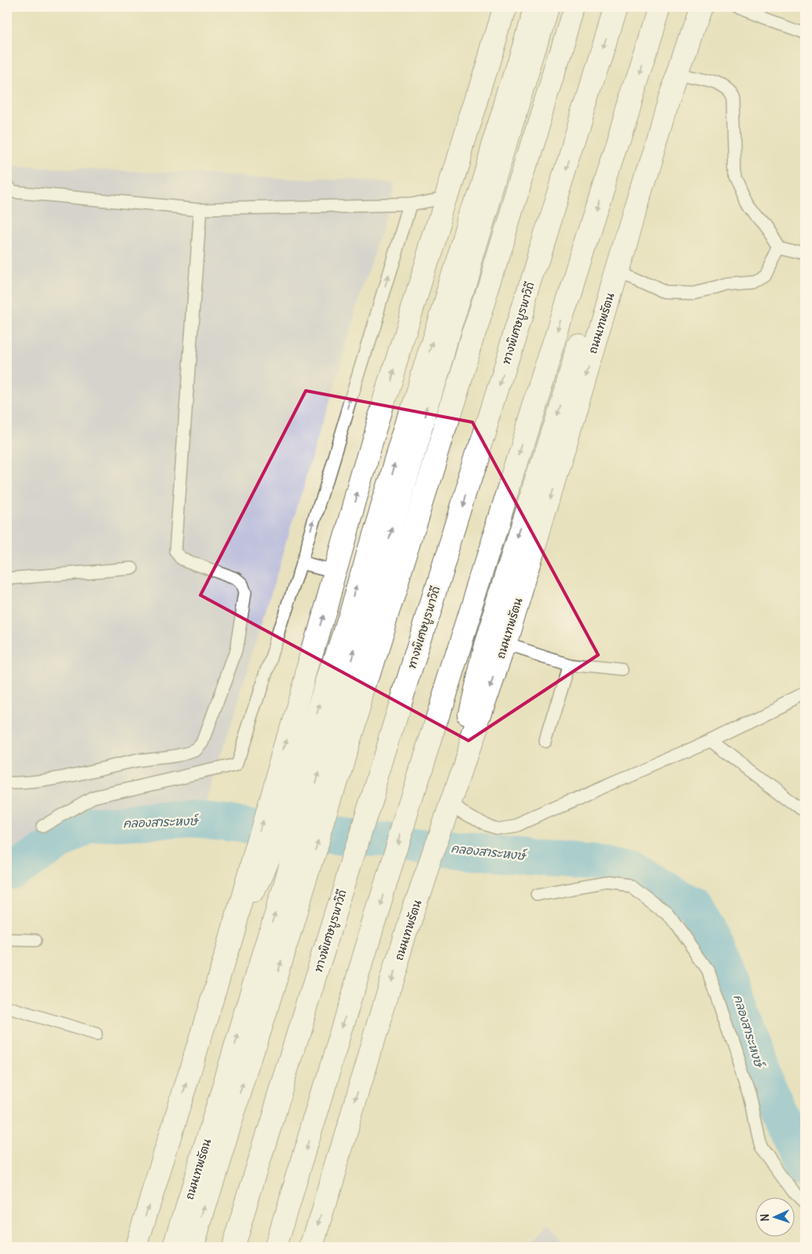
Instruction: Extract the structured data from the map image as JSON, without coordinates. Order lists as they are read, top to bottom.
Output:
{
  "streets": {
    "main road": ["ทางพิเศษบูรพาวิถี", "ถนนเทพรัตน"]
  },
  "water": ["คลองสาระหงษ์"],
  "north": "left"
}
